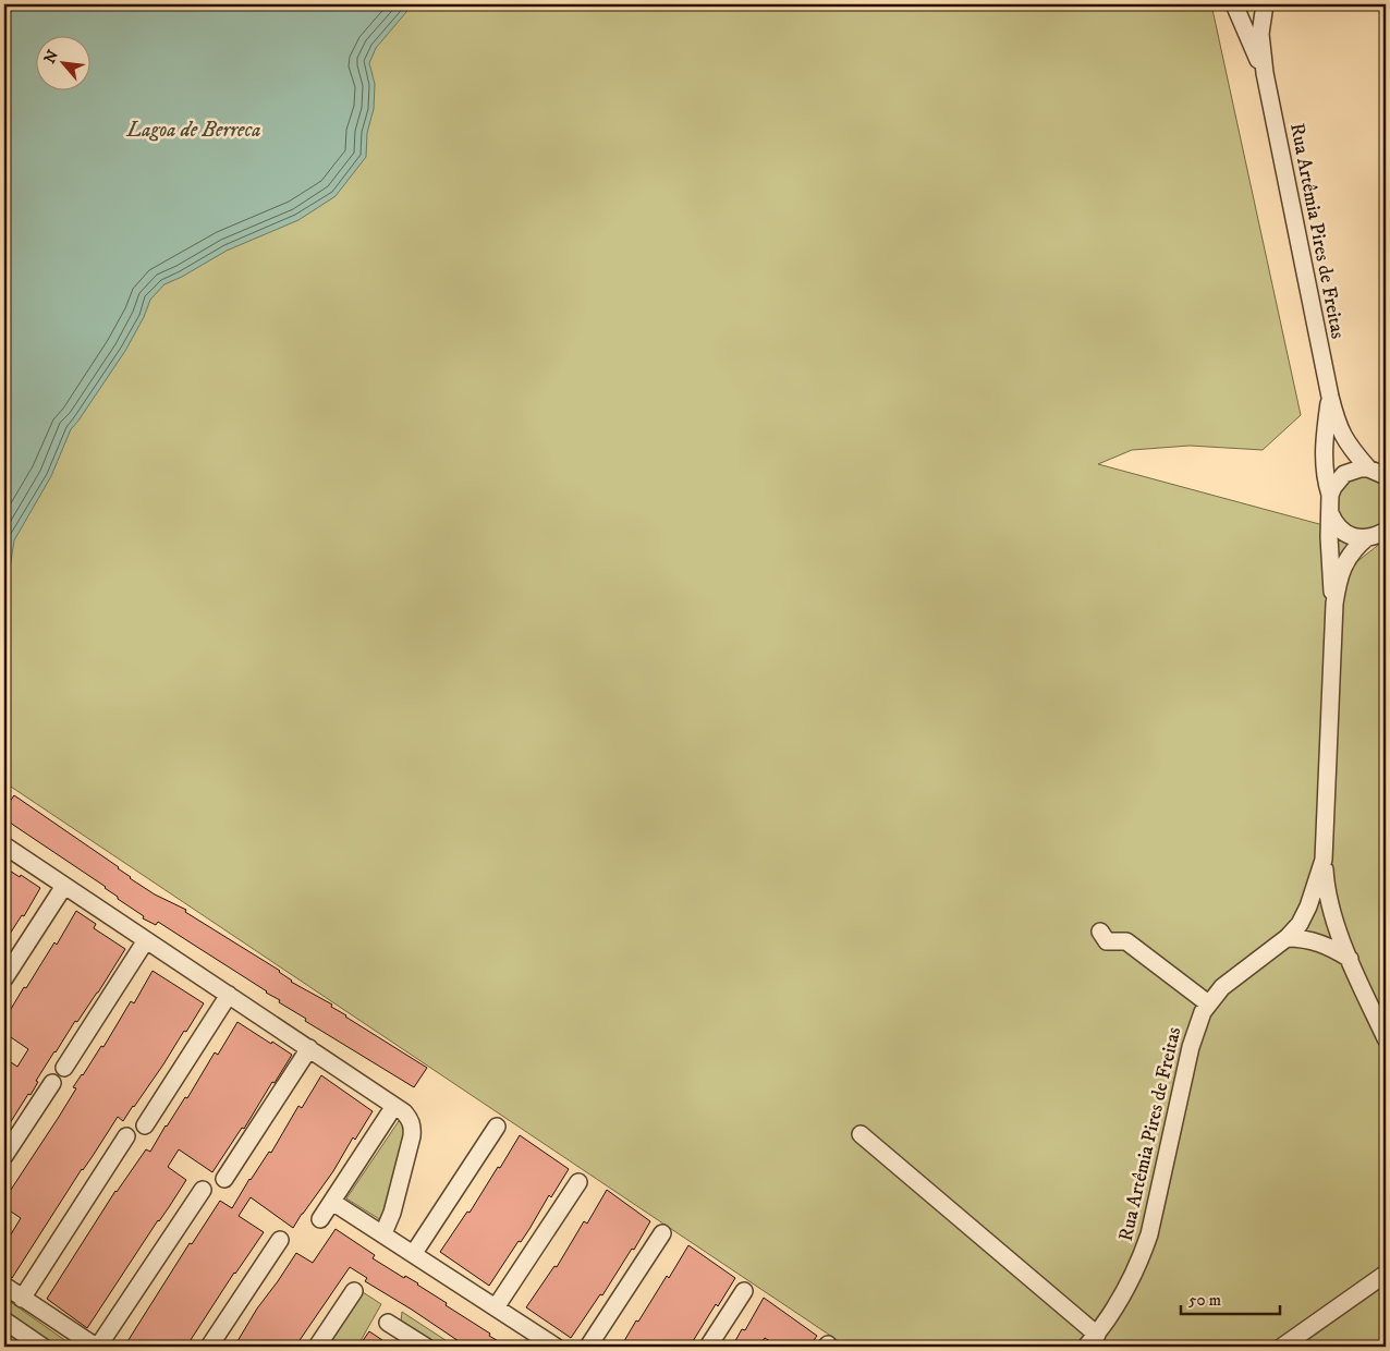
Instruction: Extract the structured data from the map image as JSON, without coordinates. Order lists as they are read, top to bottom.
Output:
{
  "streets": {
    "street": ["Rua Artêmia Pires de Freitas"]
  },
  "water": ["Lagoa de Berreca"],
  "scale_bar": "50 m",
  "north": "top left"
}
